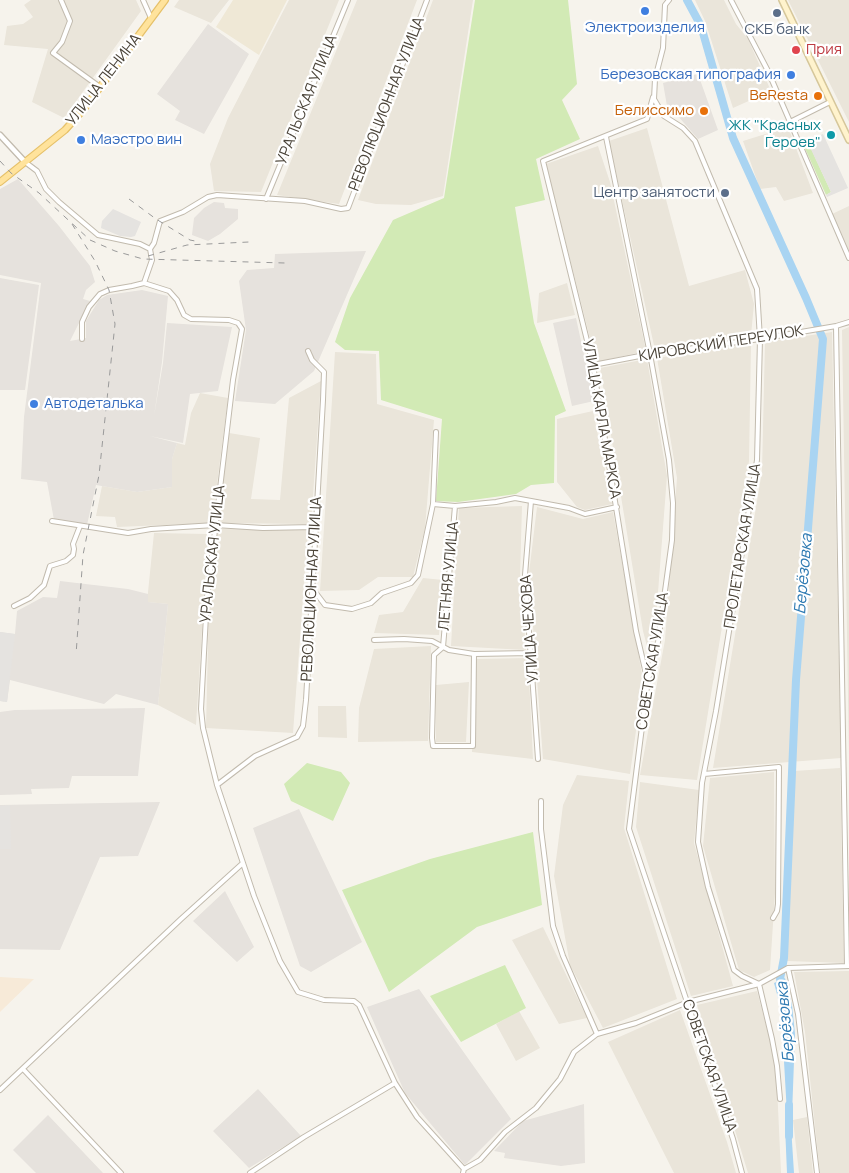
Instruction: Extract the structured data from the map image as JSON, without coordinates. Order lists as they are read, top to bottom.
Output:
{
  "streets": {
    "main road": ["УЛИЦА ЛЕНИНА"],
    "street": [
      "УРАЛЬСКАЯ УЛИЦА",
      "РЕВОЛЮЦИОННАЯ УЛИЦА",
      "КИРОВСКИЙ ПЕРЕУЛОК",
      "УЛИЦА КАРЛА МАРКСА",
      "ПРОЛЕТАРСКАЯ УЛИЦА",
      "ЛЕТНЯЯ УЛИЦА",
      "УЛИЦА ЧЕХОВА",
      "СОВЕТСКАЯ УЛИЦА"
    ]
  },
  "crossings": [
    ["УРАЛЬСКАЯ УЛИЦА", "РЕВОЛЮЦИОННАЯ УЛИЦА"],
    ["КИРОВСКИЙ ПЕРЕУЛОК", "УЛИЦА КАРЛА МАРКСА"],
    ["КИРОВСКИЙ ПЕРЕУЛОК", "ПРОЛЕТАРСКАЯ УЛИЦА"],
    ["КИРОВСКИЙ ПЕРЕУЛОК", "СОВЕТСКАЯ УЛИЦА"],
    ["УЛИЦА КАРЛА МАРКСА", "СОВЕТСКАЯ УЛИЦА"]
  ],
  "water": ["Берёзовка"],
  "places": [
    "Электроизделия",
    "СКБ банк",
    "Прия",
    "Березовская типография",
    "BeResta",
    "Белиссимо",
    "ЖК \"Красных Героев\"",
    "Маэстро вин",
    "Центр занятости",
    "Автодеталька"
  ]
}
